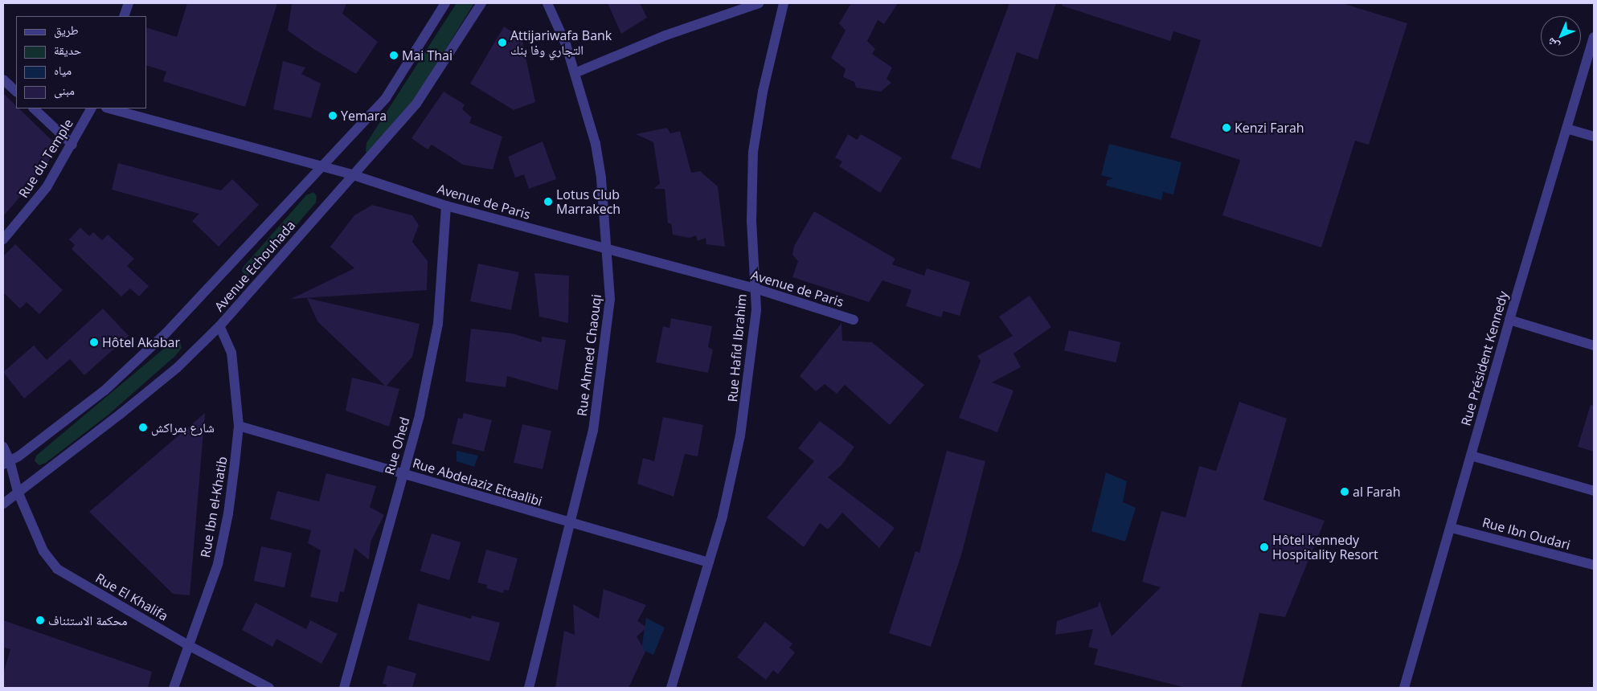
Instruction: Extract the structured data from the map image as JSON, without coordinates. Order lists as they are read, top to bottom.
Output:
{
  "streets": {
    "street": [
      "Rue du Temple",
      "Avenue de Paris",
      "Avenue Echouhada",
      "Rue Hafid Ibrahim",
      "Rue Ahmed Chaouqi",
      "Rue Président Kennedy",
      "Rue Ohed",
      "Rue Abdelaziz Ettaalibi",
      "Rue Ibn el-Khatib",
      "Rue Ibn Oudari",
      "Rue El Khalifa"
    ]
  },
  "crossings": [
    ["Avenue de Paris", "Avenue Echouhada"],
    ["Avenue de Paris", "Rue Hafid Ibrahim"],
    ["Avenue de Paris", "Rue Ahmed Chaouqi"],
    ["Avenue de Paris", "Rue Ohed"],
    ["Avenue Echouhada", "Rue Ibn el-Khatib"],
    ["Avenue Echouhada", "Rue El Khalifa"],
    ["Rue Hafid Ibrahim", "Rue Abdelaziz Ettaalibi"],
    ["Rue Ahmed Chaouqi", "Rue Abdelaziz Ettaalibi"],
    ["Rue Président Kennedy", "Rue Ibn Oudari"],
    ["Rue Ohed", "Rue Abdelaziz Ettaalibi"],
    ["Rue Abdelaziz Ettaalibi", "Rue Ibn el-Khatib"],
    ["Rue Ibn el-Khatib", "Rue El Khalifa"]
  ],
  "places": [
    "Attijariwafa Bank التجاري وفا بنك",
    "Mai Thai",
    "Yemara",
    "Kenzi Farah",
    "Lotus Club Marrakech",
    "Hôtel Akabar",
    "شارع بمراكش",
    "al Farah",
    "Hôtel kennedy Hospitality Resort",
    "محكمة الاستئناف"
  ],
  "legend": [
    "طريق",
    "حديقة",
    "مياه",
    "مبنى"
  ],
  "north": "bottom left"
}
